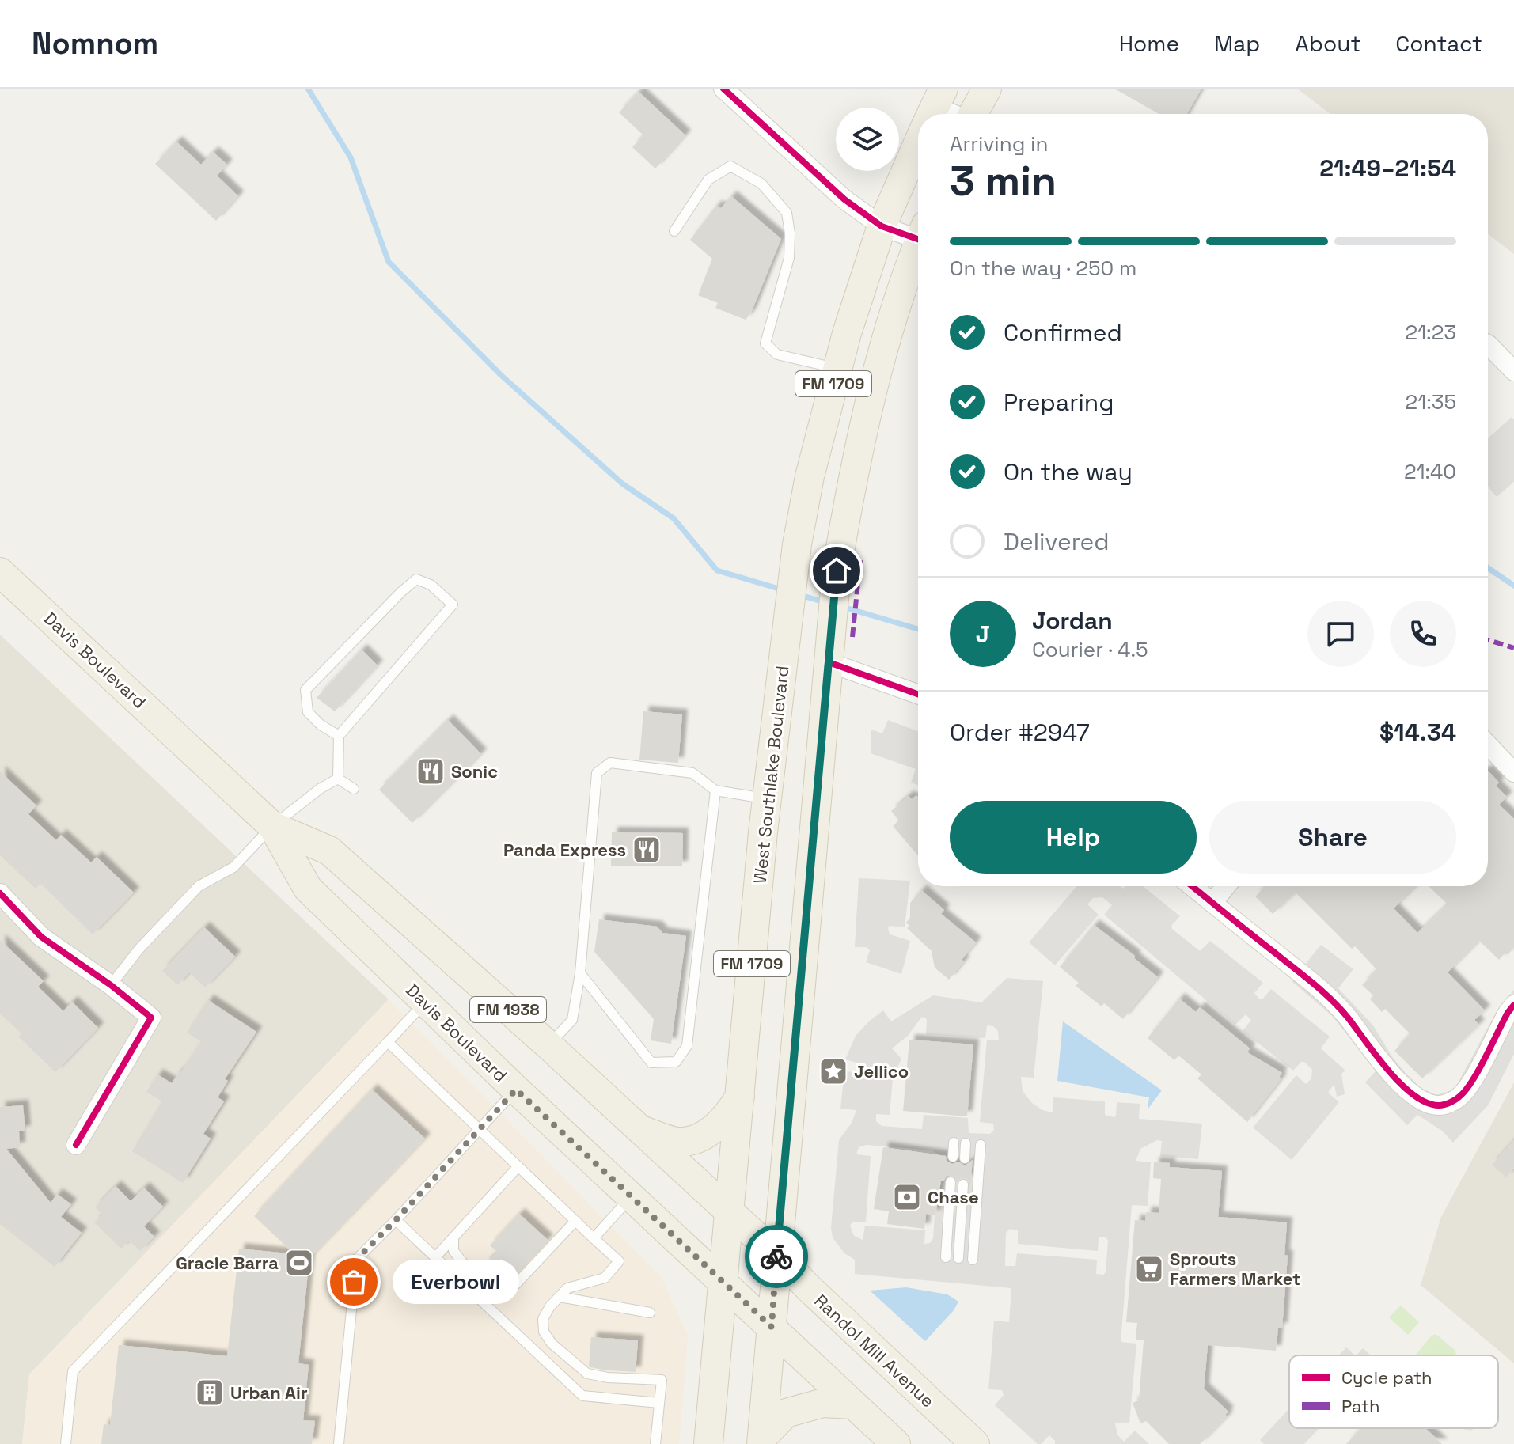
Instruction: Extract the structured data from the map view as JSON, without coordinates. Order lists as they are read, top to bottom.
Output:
{
  "streets": {
    "main road": [
      "FM 1709",
      "Davis Boulevard",
      "West Southlake Boulevard",
      "FM 1938",
      "Randol Mill Avenue"
    ]
  },
  "crossings": [
    ["FM 1709", "Davis Boulevard"],
    ["FM 1709", "FM 1938"],
    ["FM 1709", "Randol Mill Avenue"],
    ["Davis Boulevard", "West Southlake Boulevard"],
    ["Davis Boulevard", "FM 1938"],
    ["Davis Boulevard", "Randol Mill Avenue"]
  ],
  "places": {
    "restaurant": ["Sonic", "Panda Express"],
    "place": ["Jellico"],
    "bank": ["Chase"],
    "sports": ["Gracie Barra"],
    "supermarket": ["Sprouts Farmers Market"],
    "other": ["Everbowl"],
    "building": ["Urban Air"]
  },
  "legend": ["Cycle path", "Path"],
  "page": {
    "header": "Nomnom",
    "nav": [
      "Home",
      "Map",
      "About",
      "Contact"
    ],
    "heading": ["3 min", "Arriving in", "21:49–21:54"],
    "panel": [
      "Jordan",
      "Courier · 4.5",
      "Order #2947",
      "$14.34"
    ],
    "bar": "On the way · 250 m",
    "list": [
      ["Confirmed", "21:23"],
      ["Preparing", "21:35"],
      ["On the way", "21:40"],
      "Delivered"
    ],
    "round": "J",
    "buttons": ["Help", "Share"],
    "bubble": "Everbowl"
  }
}
